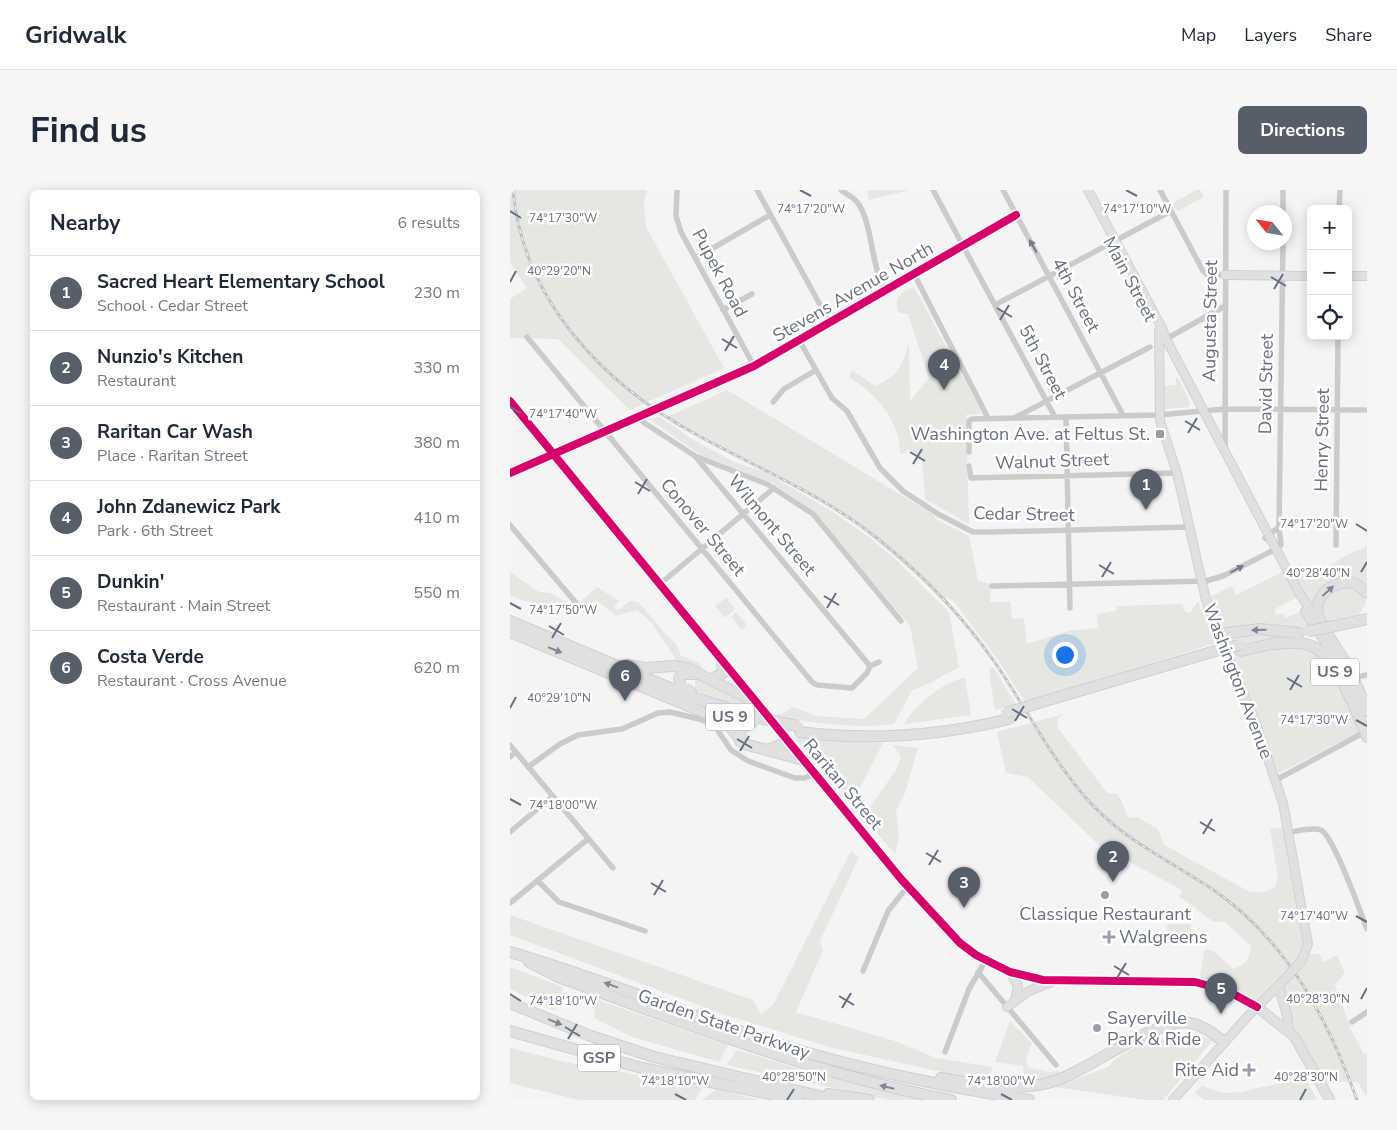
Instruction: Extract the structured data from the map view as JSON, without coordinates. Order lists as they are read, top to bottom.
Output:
{
  "streets": {
    "highway": ["US 9", "Garden State Parkway", "GSP"],
    "main road": ["Main Street", "Washington Avenue", "Raritan Street"],
    "street": [
      "Pupek Road",
      "Stevens Avenue North",
      "4th Street",
      "Augusta Street",
      "5th Street",
      "David Street",
      "Henry Street",
      "Walnut Street",
      "Cedar Street",
      "Wilmont Street",
      "Conover Street"
    ]
  },
  "crossings": [
    ["Pupek Road", "Stevens Avenue North"],
    ["Main Street", "Augusta Street"],
    ["Main Street", "US 9"],
    ["Main Street", "Washington Avenue"],
    ["Stevens Avenue North", "4th Street"],
    ["Stevens Avenue North", "5th Street"],
    ["Stevens Avenue North", "Cedar Street"],
    ["Walnut Street", "Washington Avenue"],
    ["Cedar Street", "Washington Avenue"],
    ["Wilmont Street", "Conover Street"],
    ["Washington Avenue", "Raritan Street"]
  ],
  "places": {
    "transit": ["Washington Ave. at Feltus St."],
    "other": ["Classique Restaurant", "Sayerville Park & Ride"],
    "health": ["Walgreens", "Rite Aid"]
  },
  "north": "top left",
  "page": {
    "header": "Gridwalk",
    "nav": ["Map", "Layers", "Share"],
    "buttons": "Directions",
    "title": "Find us",
    "heading": ["Nearby", "6 results"],
    "map_buttons": ["+", "−"],
    "list": [
      {
        "mark": "1",
        "name": "Sacred Heart Elementary School",
        "note": "School · Cedar Street",
        "value": "230 m"
      },
      {
        "mark": "2",
        "name": "Nunzio's Kitchen",
        "note": "Restaurant",
        "value": "330 m"
      },
      {
        "mark": "3",
        "name": "Raritan Car Wash",
        "note": "Place · Raritan Street",
        "value": "380 m"
      },
      {
        "mark": "4",
        "name": "John Zdanewicz Park",
        "note": "Park · 6th Street",
        "value": "410 m"
      },
      {
        "mark": "5",
        "name": "Dunkin'",
        "note": "Restaurant · Main Street",
        "value": "550 m"
      },
      {
        "mark": "6",
        "name": "Costa Verde",
        "note": "Restaurant · Cross Avenue",
        "value": "620 m"
      }
    ],
    "pins": [
      "4",
      "1",
      "6",
      "2",
      "3",
      "5"
    ]
  },
  "coordinates": [
    "74°17'20\"W",
    "74°17'10\"W",
    "74°17'30\"W",
    "40°29'20\"N",
    "74°17'40\"W",
    "40°28'40\"N",
    "74°17'50\"W",
    "40°29'10\"N",
    "74°18'00\"W",
    "40°28'30\"N",
    "74°18'10\"W",
    "40°28'50\"N"
  ]
}
